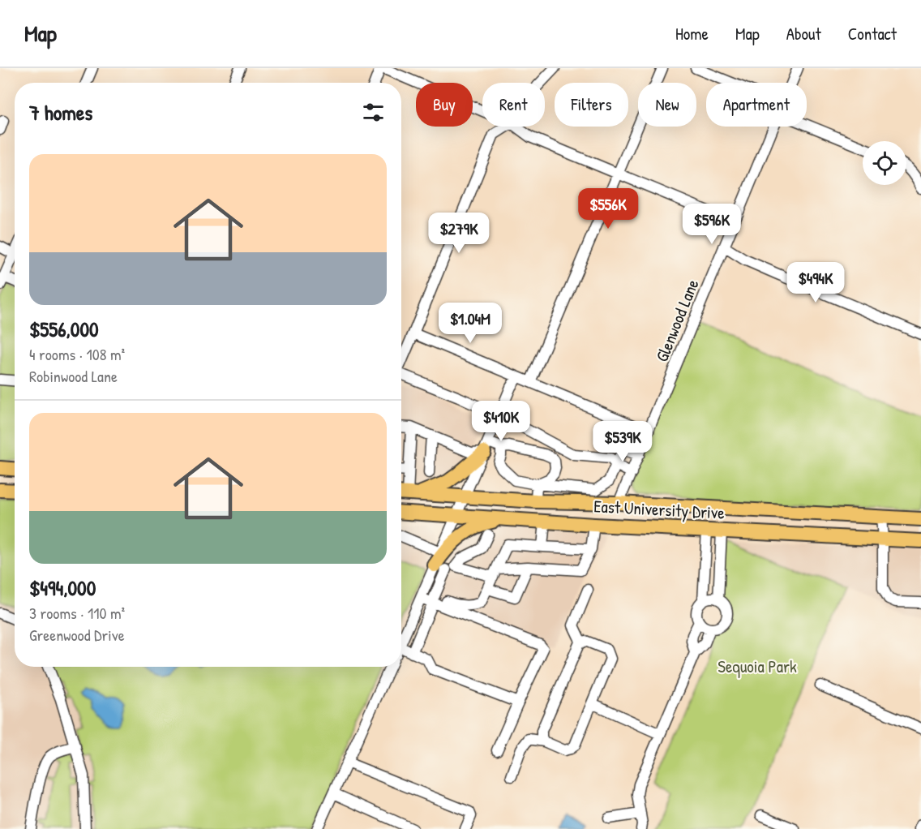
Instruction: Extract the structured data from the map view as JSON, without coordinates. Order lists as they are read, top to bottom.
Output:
{
  "streets": {
    "main road": ["East University Drive"],
    "street": ["Glenwood Lane"]
  },
  "crossings": [
    ["Glenwood Lane", "East University Drive"]
  ],
  "parks": ["Sequoia Park"],
  "page": {
    "header": "Map",
    "nav": [
      "Home",
      "Map",
      "About",
      "Contact"
    ],
    "chip": [
      "Buy",
      "Rent",
      "Filters",
      "New",
      "Apartment"
    ],
    "heading": "7 homes",
    "list": [
      {
        "name": "$556,000",
        "note": "4 rooms · 108 m² · Robinwood Lane"
      },
      {
        "name": "$494,000",
        "note": "3 rooms · 110 m² · Greenwood Drive"
      }
    ],
    "price": [
      "$556K",
      "$596K",
      "$279K",
      "$494K",
      "$1.04M",
      "$410K",
      "$539K"
    ]
  }
}
